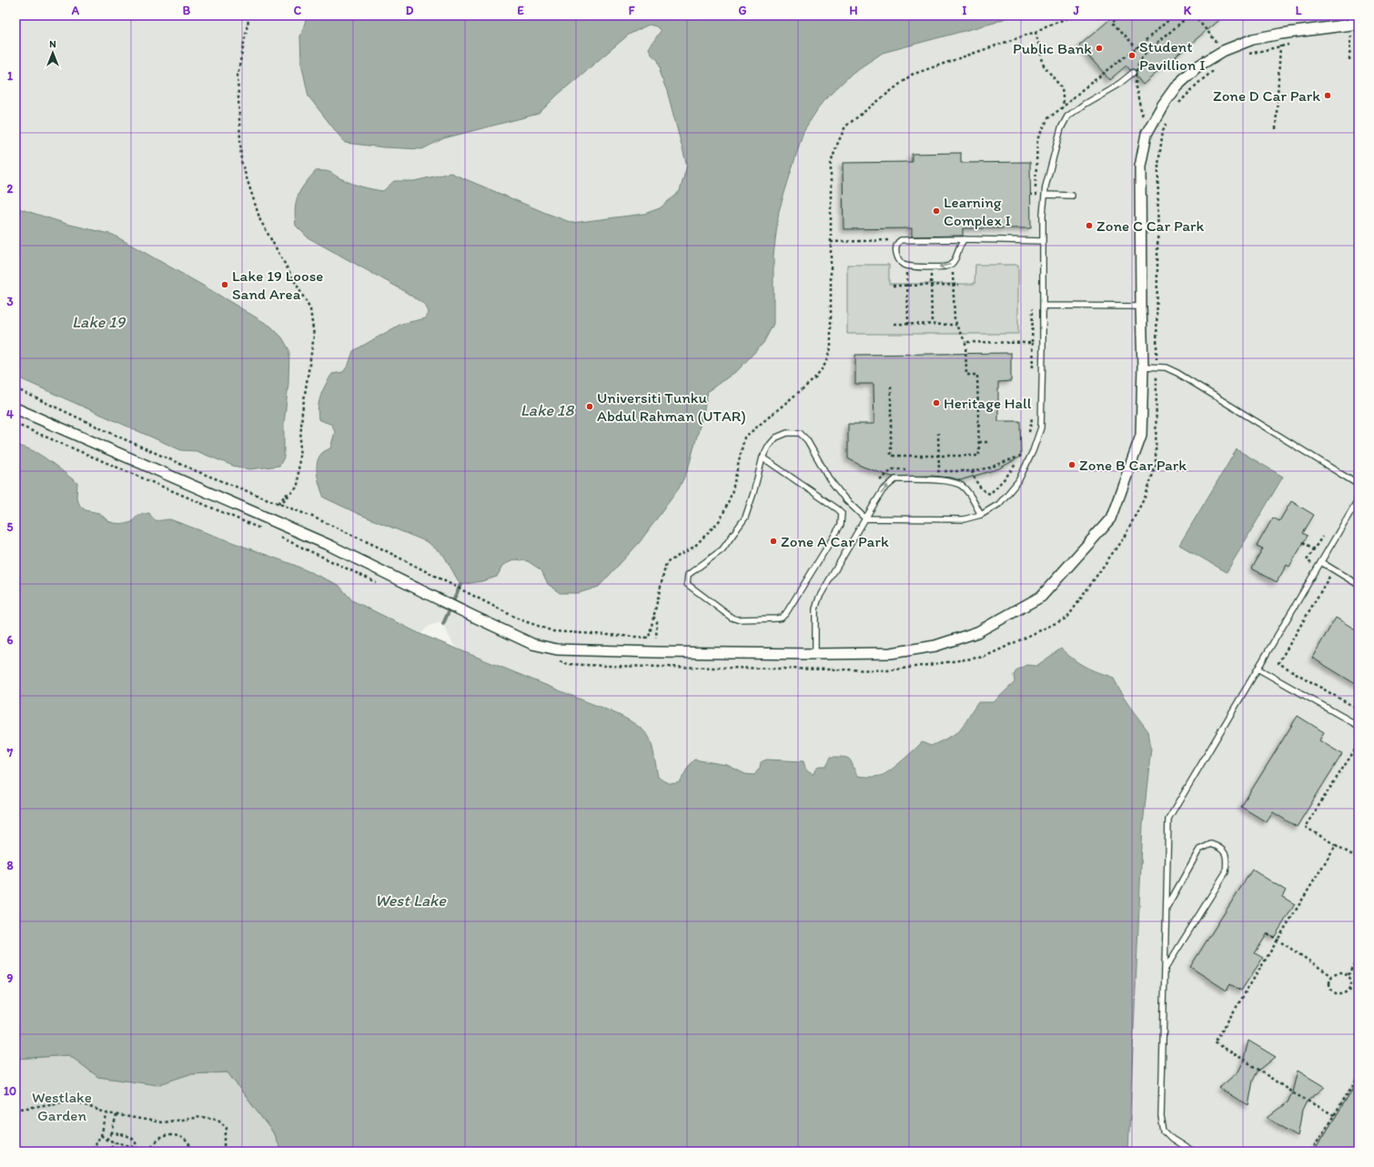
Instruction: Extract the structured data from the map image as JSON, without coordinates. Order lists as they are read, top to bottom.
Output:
{
  "water": ["Lake 19", "Lake 18", "West Lake"],
  "parks": ["Westlake Garden"],
  "places": [
    "Public Bank",
    "Student Pavillion I",
    "Zone D Car Park",
    "Learning Complex I",
    "Zone C Car Park",
    "Lake 19 Loose Sand Area",
    "Heritage Hall",
    "Universiti Tunku Abdul Rahman (UTAR)",
    "Zone B Car Park",
    "Zone A Car Park"
  ],
  "north": "top",
  "grid": {
    "columns": [
      "A",
      "B",
      "C",
      "D",
      "E",
      "F",
      "G",
      "H",
      "I",
      "J",
      "K",
      "L"
    ],
    "rows": [
      "1",
      "2",
      "3",
      "4",
      "5",
      "6",
      "7",
      "8",
      "9",
      "10"
    ]
  }
}
